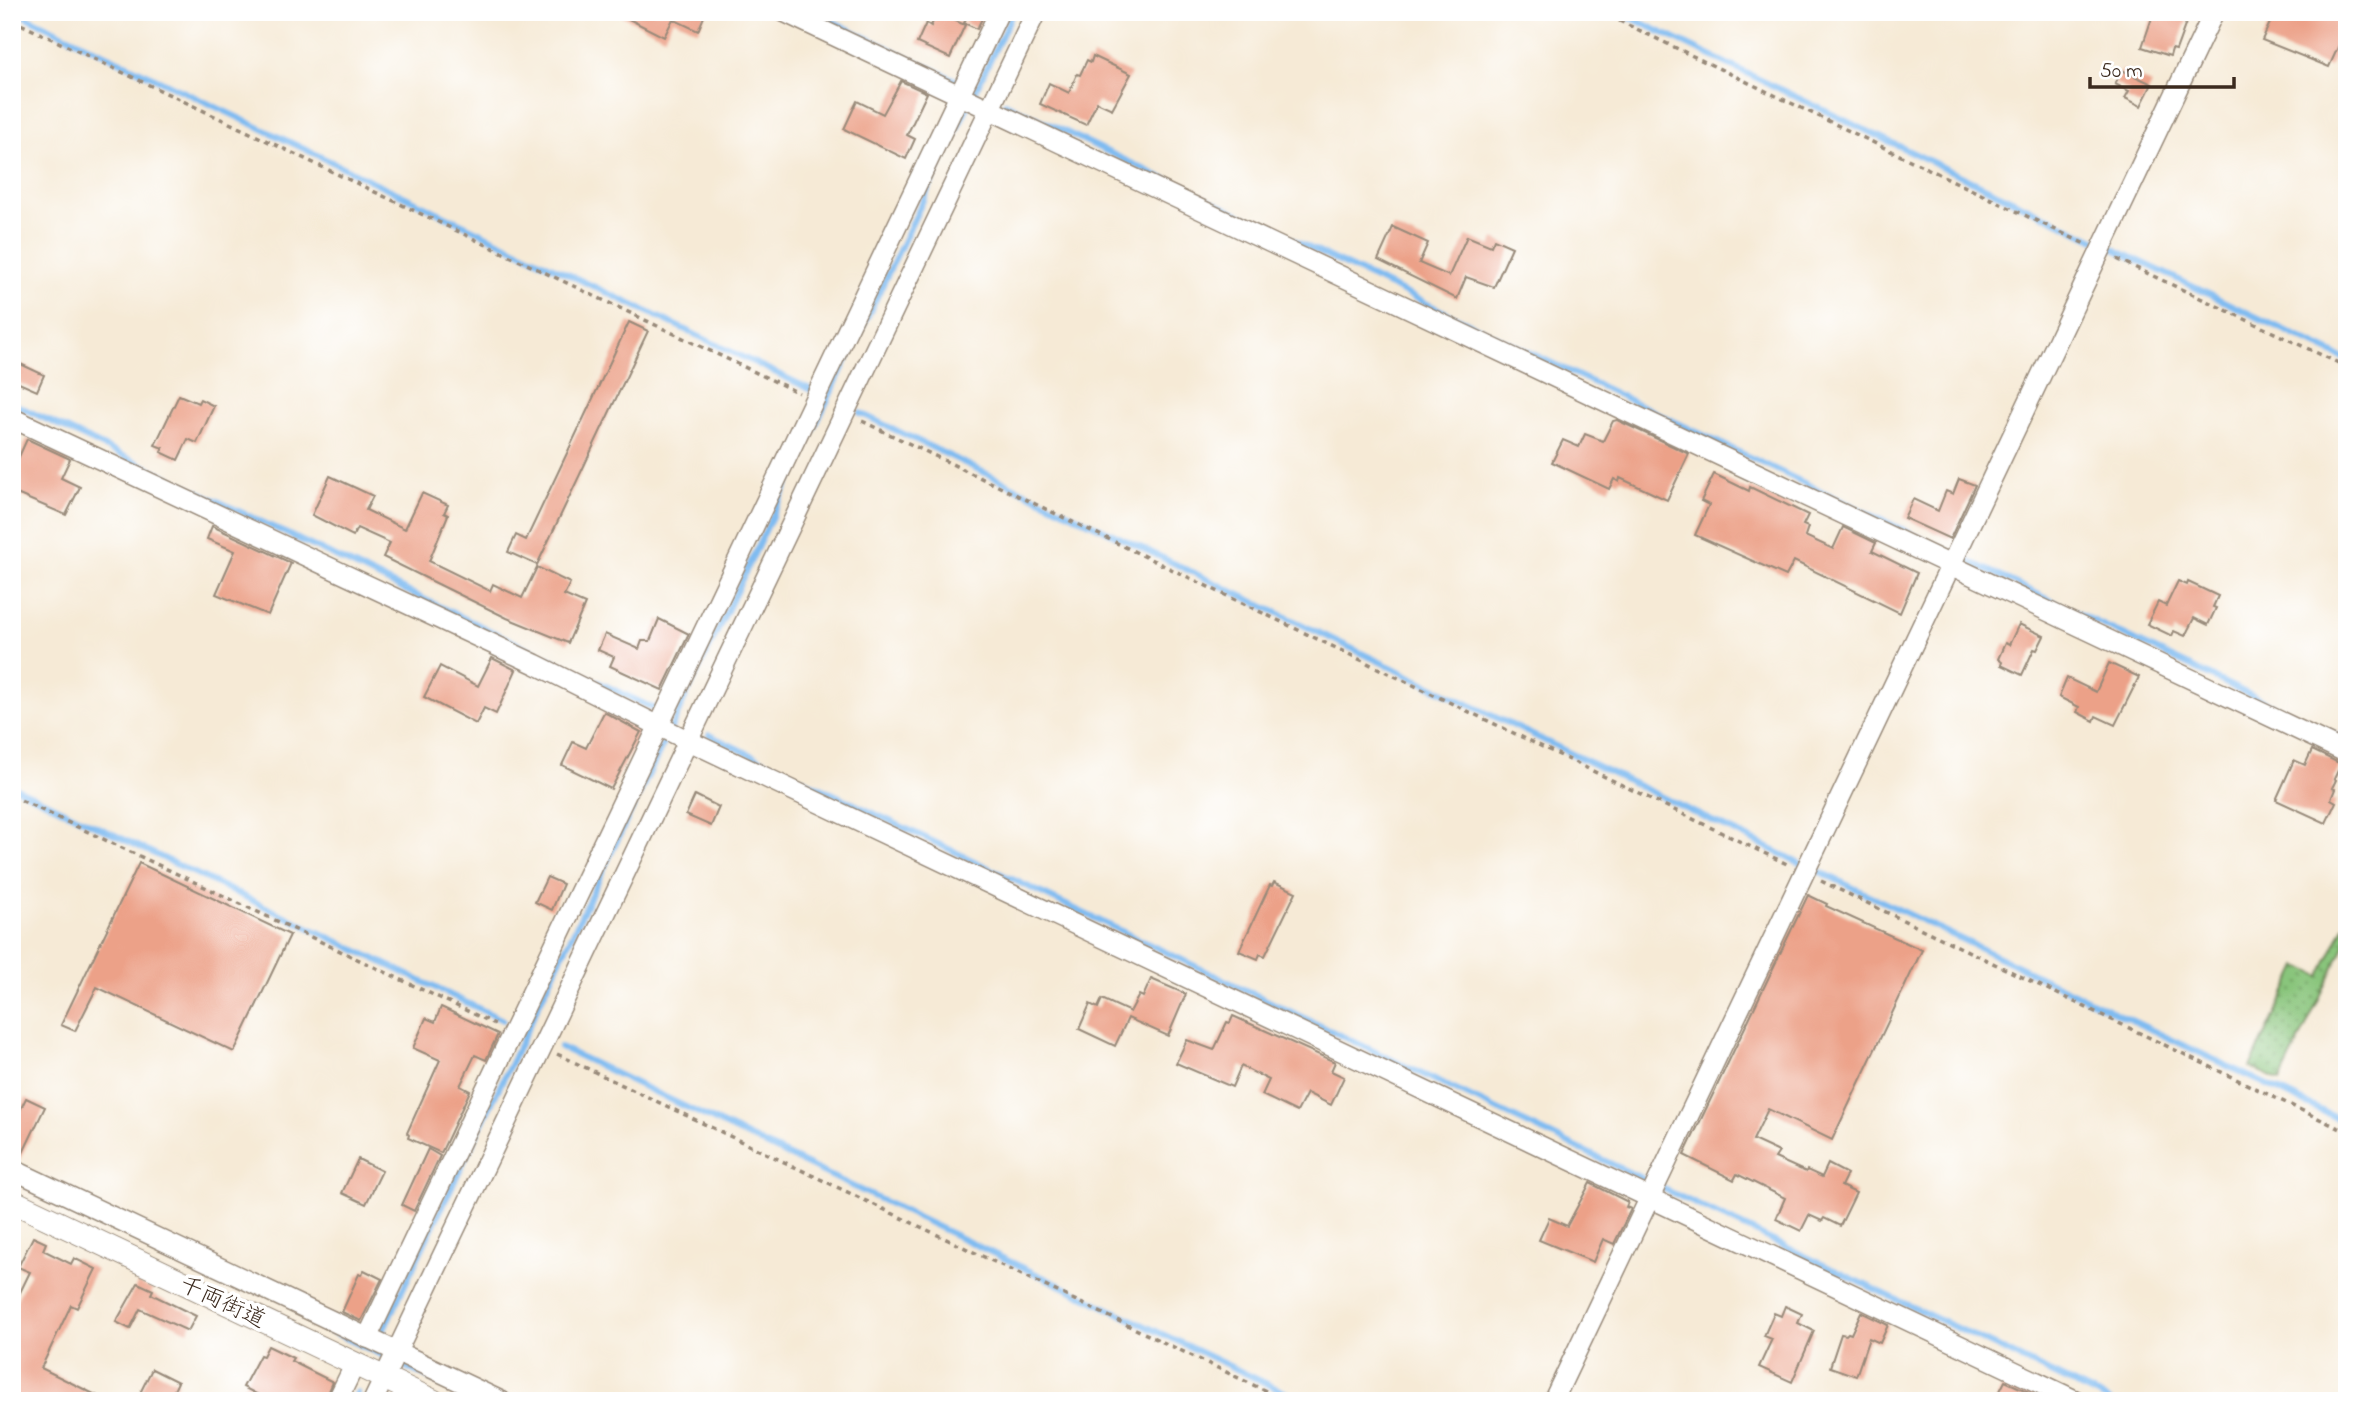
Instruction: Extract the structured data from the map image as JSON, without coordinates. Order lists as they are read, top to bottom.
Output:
{
  "streets": {
    "street": ["千両街道"]
  },
  "scale_bar": "50 m"
}
